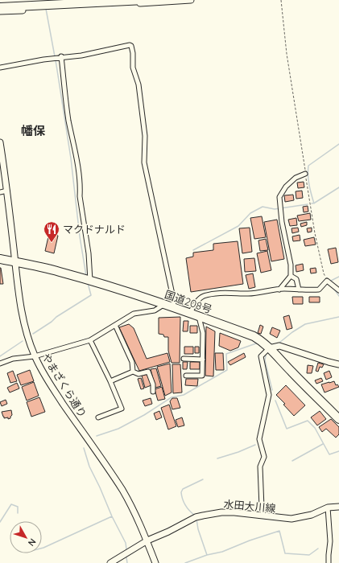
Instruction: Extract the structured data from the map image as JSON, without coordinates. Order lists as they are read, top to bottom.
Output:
{
  "streets": {
    "highway": ["国道208号"],
    "main road": ["やまざくら通り", "水田大川線"]
  },
  "crossings": [
    ["国道208号", "やまざくら通り"],
    ["やまざくら通り", "水田大川線"]
  ],
  "districts": ["幡保"],
  "places": {
    "restaurant": ["マクドナルド"]
  },
  "north": "bottom right"
}
